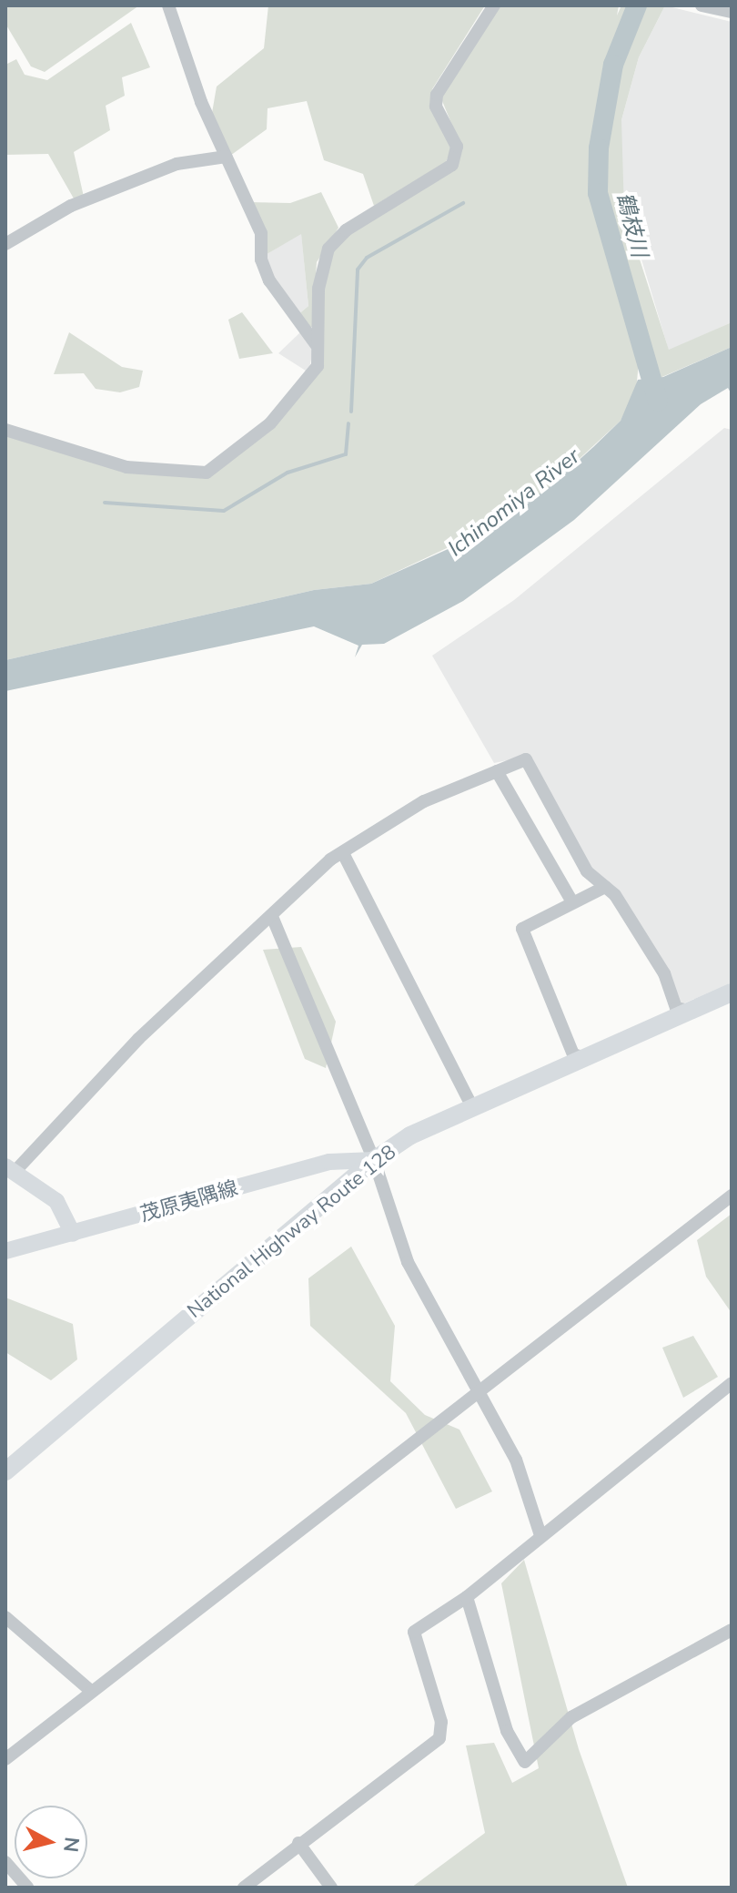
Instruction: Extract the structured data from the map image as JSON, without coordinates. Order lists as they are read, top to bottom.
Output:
{
  "streets": {
    "highway": ["National Highway Route 128"],
    "main road": ["茂原夷隅線"]
  },
  "crossings": [
    ["茂原夷隅線", "National Highway Route 128"]
  ],
  "water": ["鶴枝川", "Ichinomiya River"],
  "north": "right"
}
